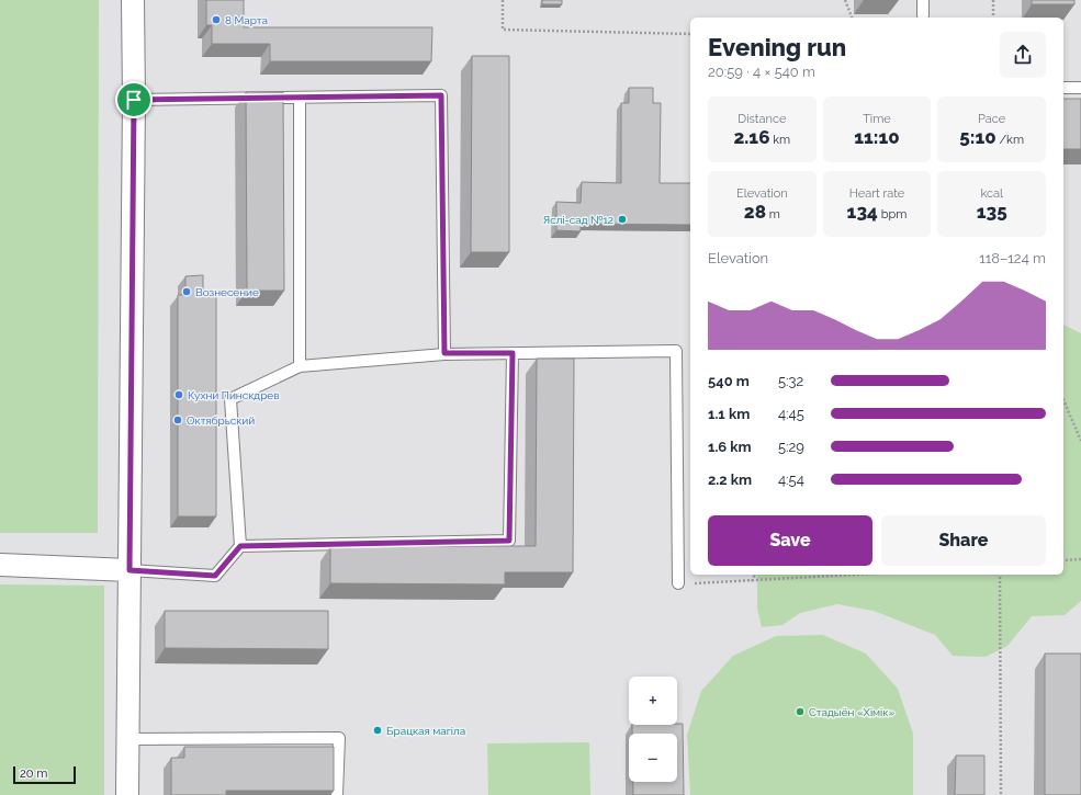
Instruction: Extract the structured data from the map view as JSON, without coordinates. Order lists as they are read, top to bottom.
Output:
{
  "places": [
    "8 Марта",
    "Яслі-сад №12",
    "Вознесение",
    "Кухни Пинскдрев",
    "Октябрьский",
    "Стадыён «Хімік»",
    "Брацкая магіла"
  ],
  "scale_bar": "20 m",
  "page": {
    "heading": ["Evening run", "20:59 · 4 × 540 m"],
    "stats": [
      ["Distance", "2.16 km"],
      ["Time", "11:10"],
      ["Pace", "5:10 /km"],
      ["Elevation", "28 m"],
      ["Heart rate", "134 bpm"],
      ["kcal", "135"]
    ],
    "chart": ["Elevation", "118–124 m"],
    "list": [
      {
        "name": "540 m",
        "note": "5:32"
      },
      {
        "name": "1.1 km",
        "note": "4:45"
      },
      {
        "name": "1.6 km",
        "note": "5:29"
      },
      {
        "name": "2.2 km",
        "note": "4:54"
      }
    ],
    "buttons": ["Save", "Share"],
    "map_buttons": ["+", "−"],
    "scale": "20 m"
  }
}
